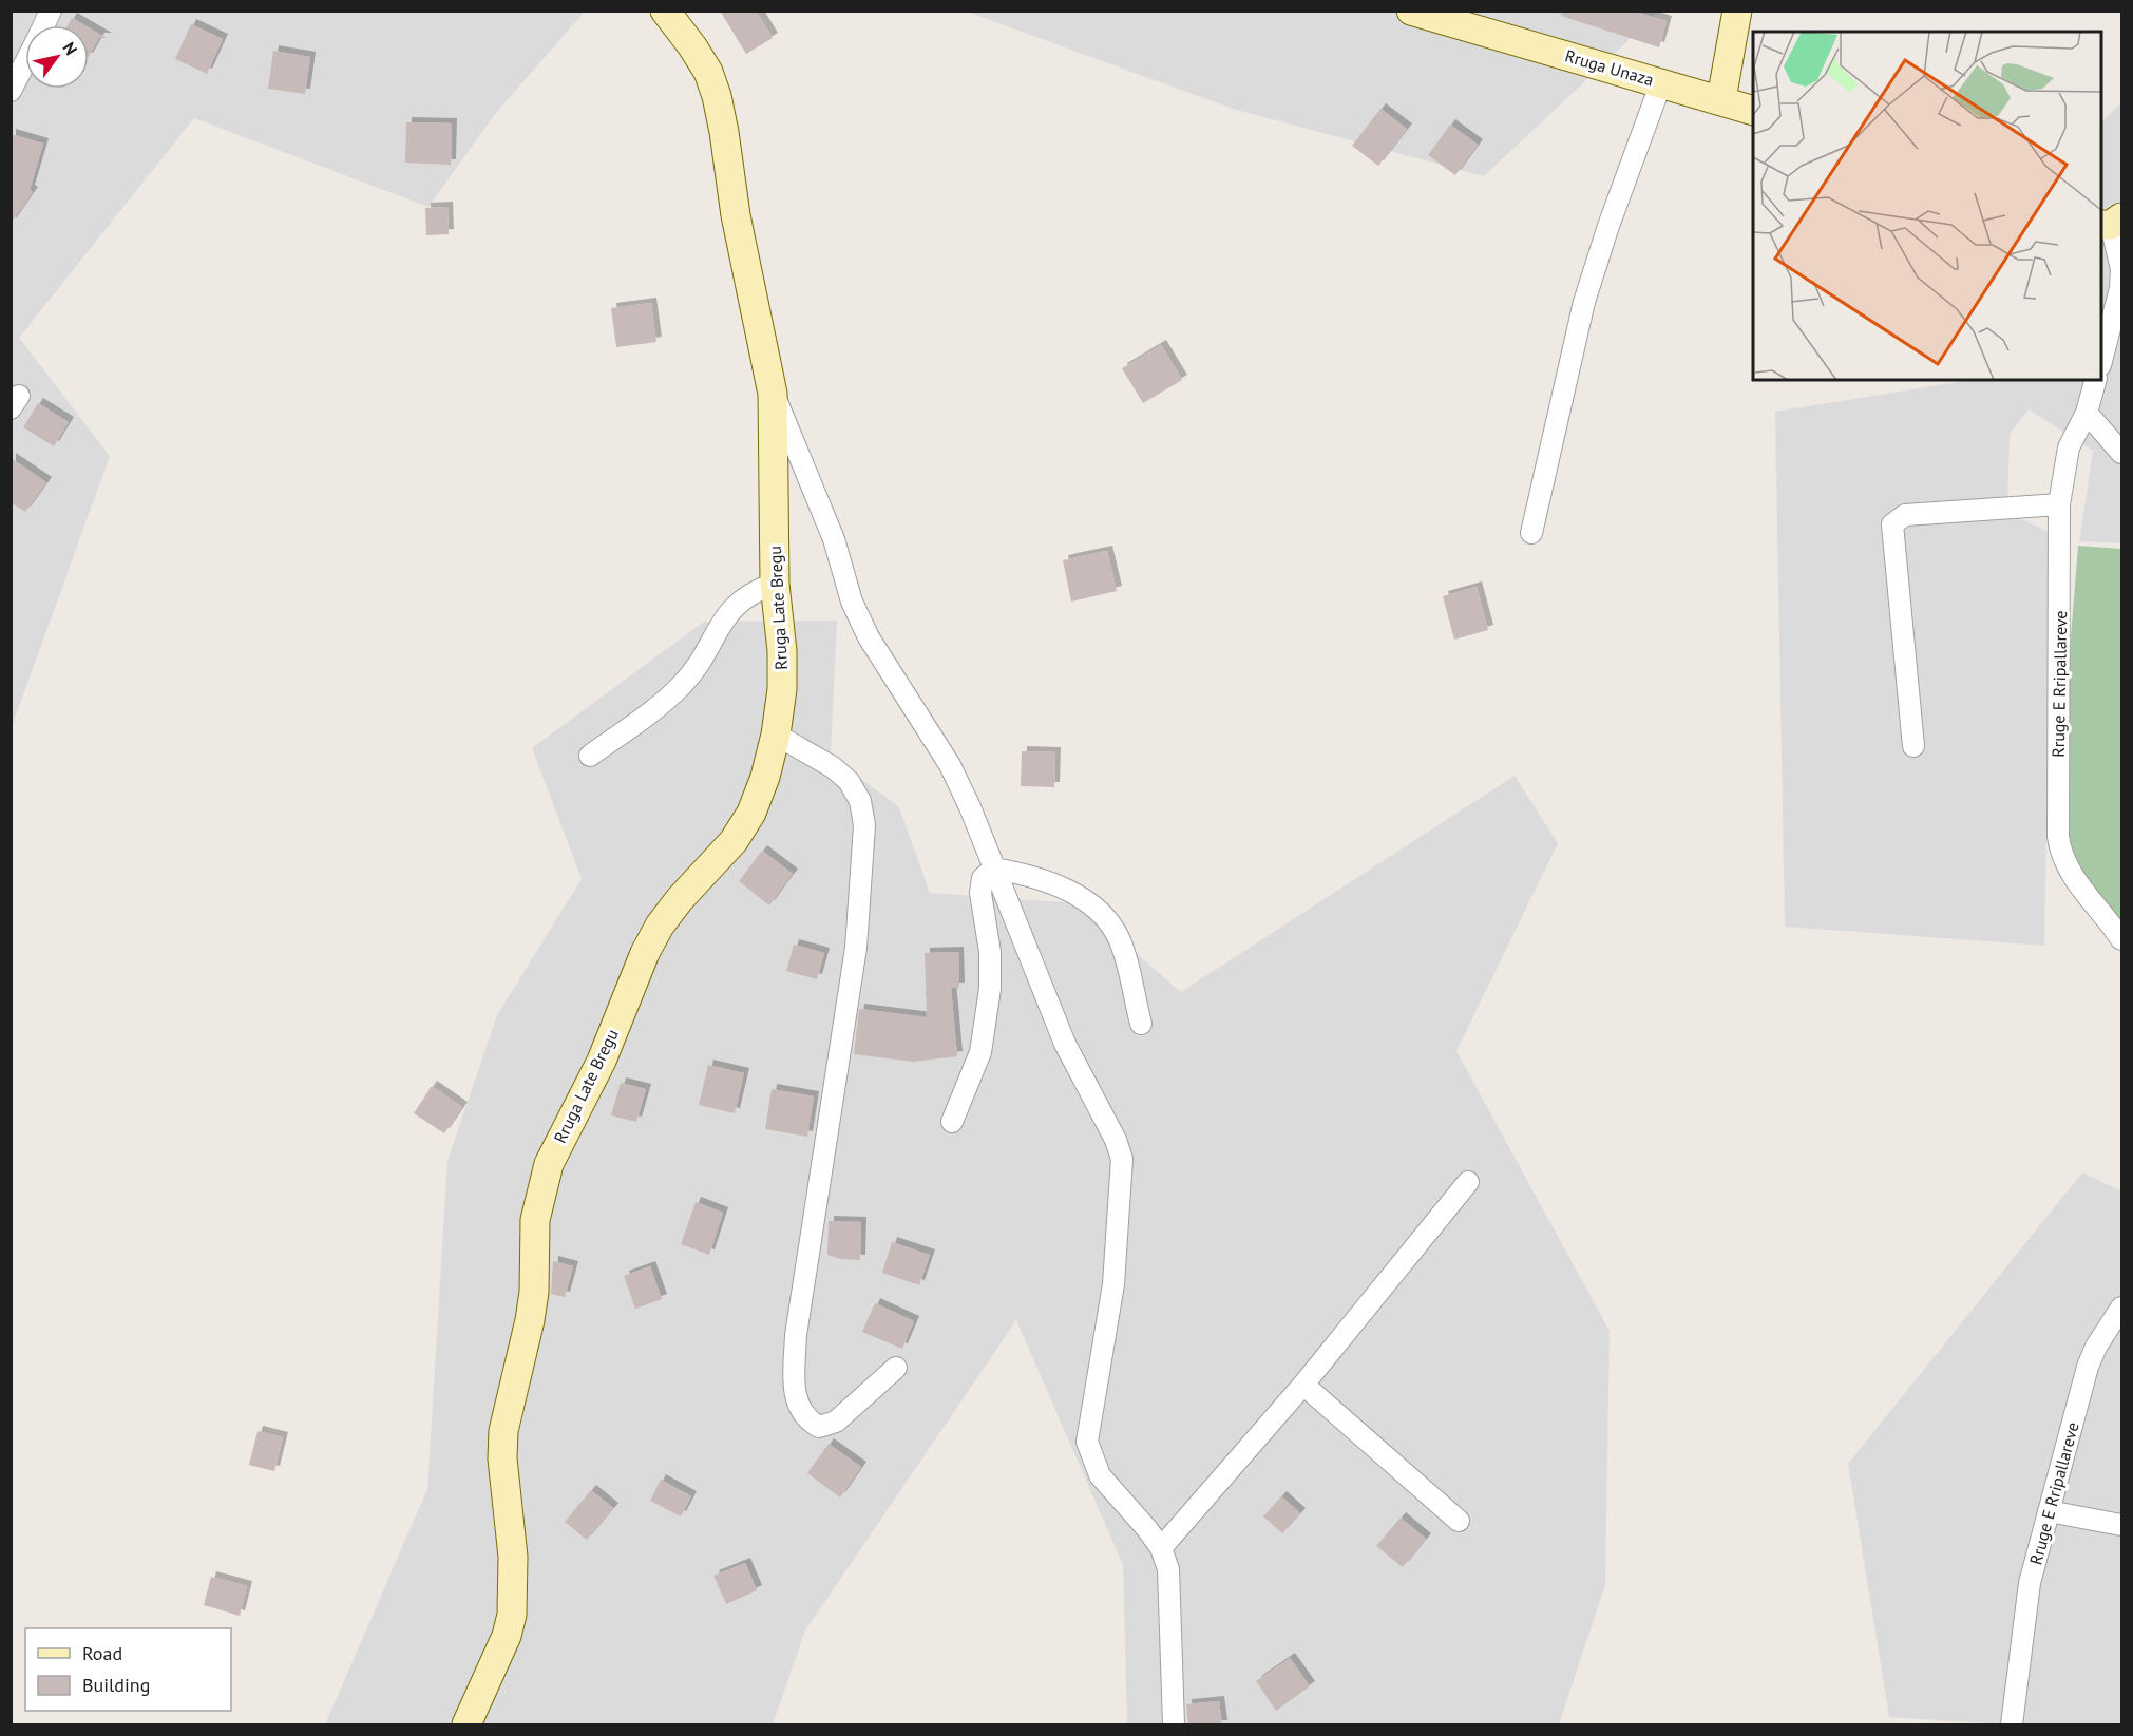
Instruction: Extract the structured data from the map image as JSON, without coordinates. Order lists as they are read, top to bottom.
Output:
{
  "streets": {
    "main road": ["Rruga Unaza", "Rruga Late Bregu"],
    "street": ["Rruge E Rripallareve"]
  },
  "legend": ["Road", "Building"],
  "north": "top right"
}
